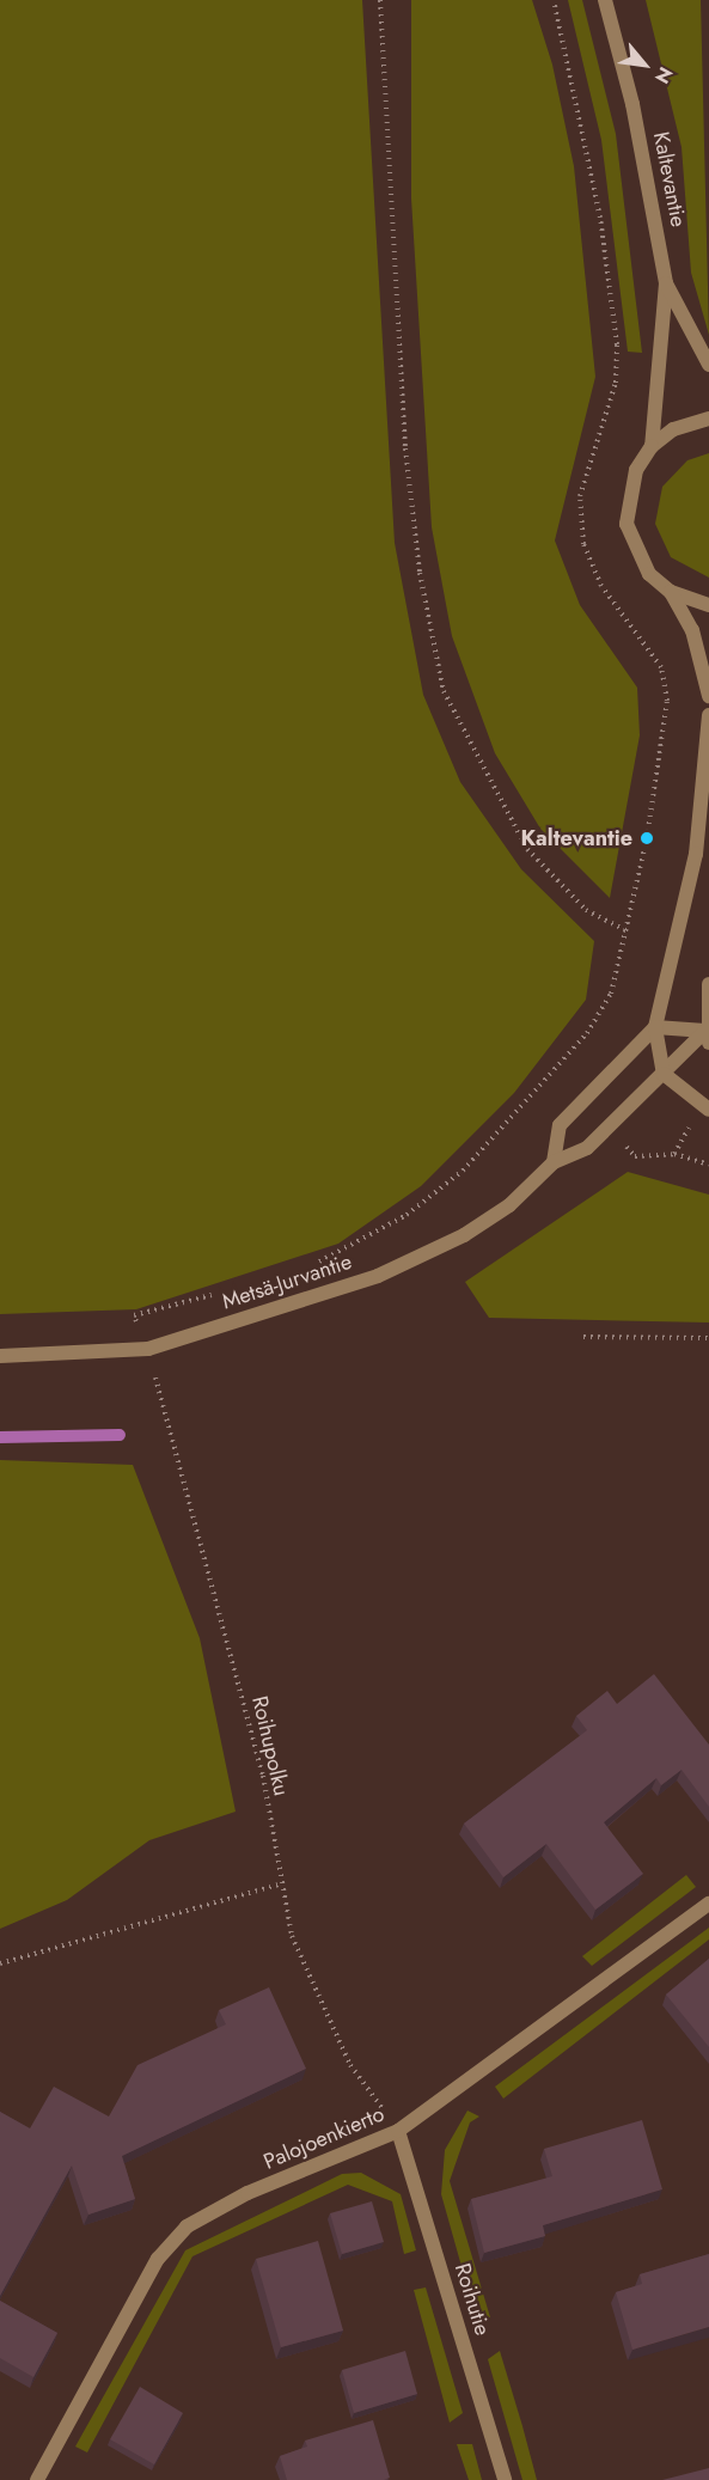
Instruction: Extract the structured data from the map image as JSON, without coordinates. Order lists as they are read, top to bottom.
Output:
{
  "streets": {
    "street": [
      "Kaltevantie",
      "Metsä-Jurvantie",
      "Palojoenkierto",
      "Roihutie"
    ],
    "path": ["Roihupolku"]
  },
  "crossings": [
    ["Metsä-Jurvantie", "Roihupolku"],
    ["Roihupolku", "Palojoenkierto"],
    ["Roihupolku", "Roihutie"],
    ["Palojoenkierto", "Roihutie"]
  ],
  "places": ["Kaltevantie"],
  "north": "bottom right"
}
